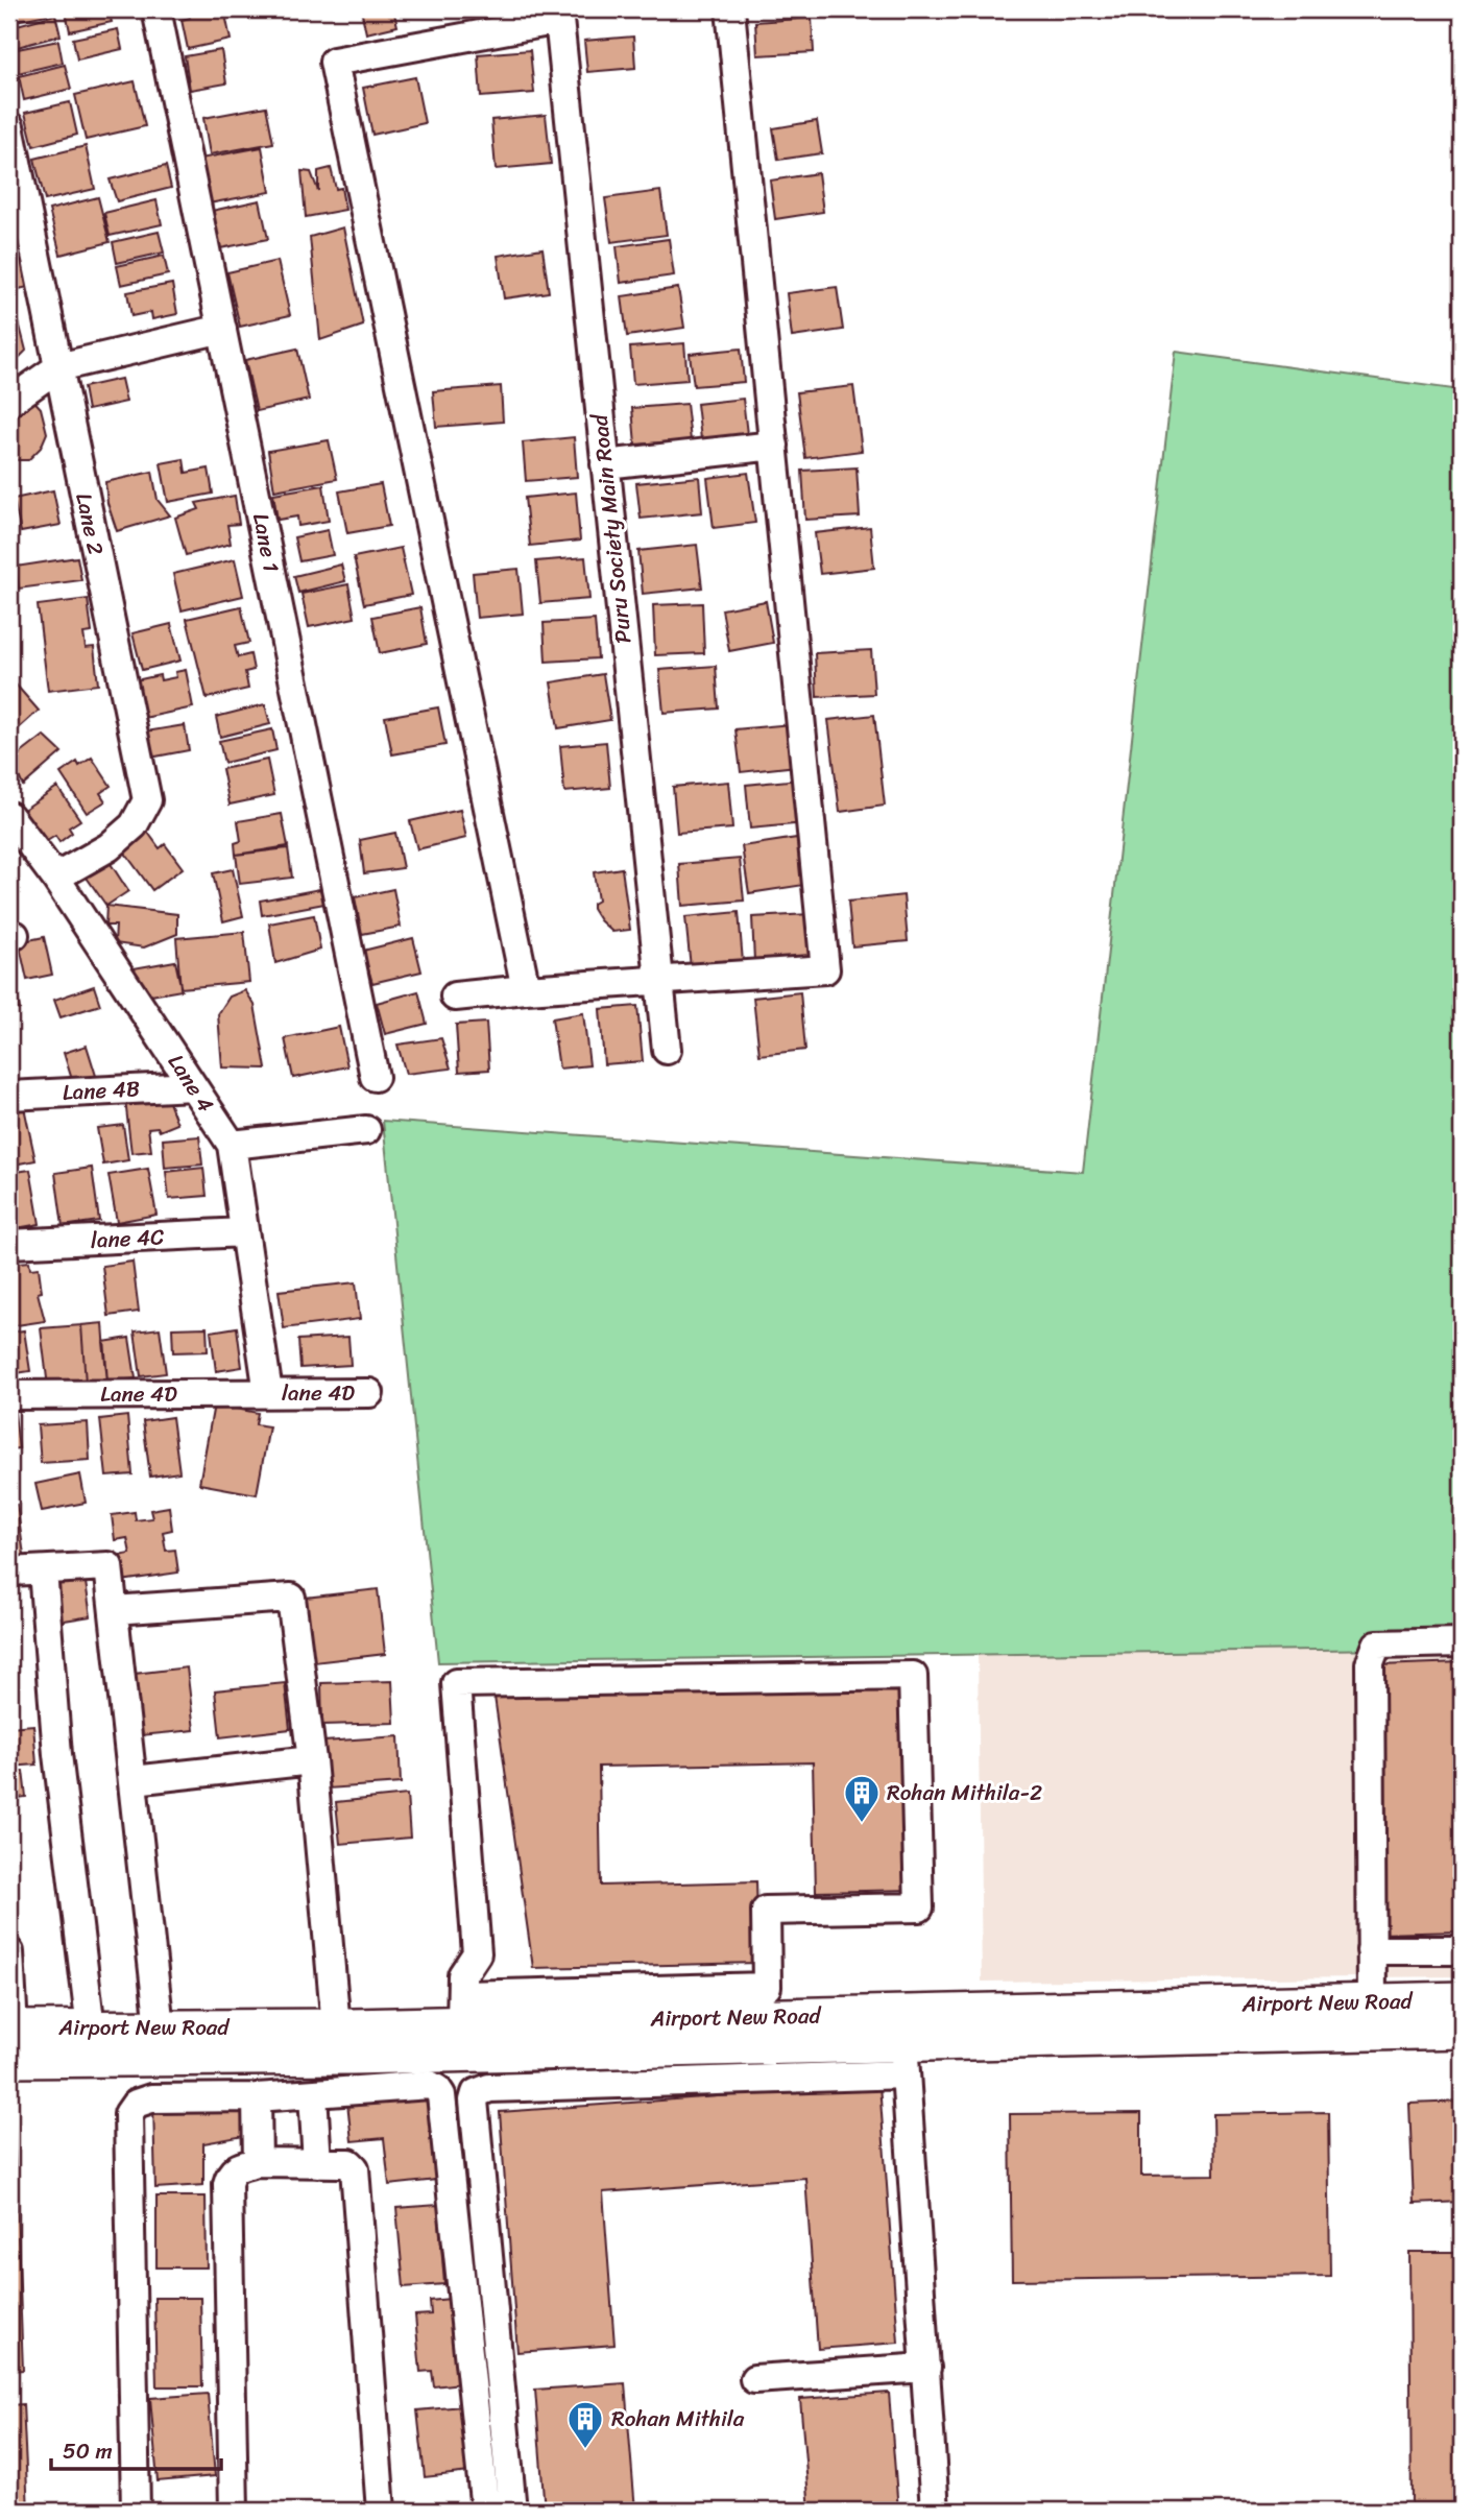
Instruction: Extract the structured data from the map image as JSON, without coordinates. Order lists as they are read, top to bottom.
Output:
{
  "streets": {
    "main road": ["Airport New Road"],
    "street": [
      "Lane 2",
      "Puru Society Main Road",
      "Lane 1",
      "Lane 4",
      "Lane 4B",
      "lane 4C",
      "lane 4D",
      "Lane 4D"
    ]
  },
  "crossings": [
    ["Lane 2", "Lane 4"],
    ["Lane 4", "Lane 4B"],
    ["Lane 4", "lane 4C"],
    ["Lane 4", "lane 4D"],
    ["Lane 4", "Lane 4D"],
    ["lane 4D", "Lane 4D"]
  ],
  "places": {
    "building": ["Rohan Mithila-2", "Rohan Mithila"]
  },
  "scale_bar": "50 m"
}
